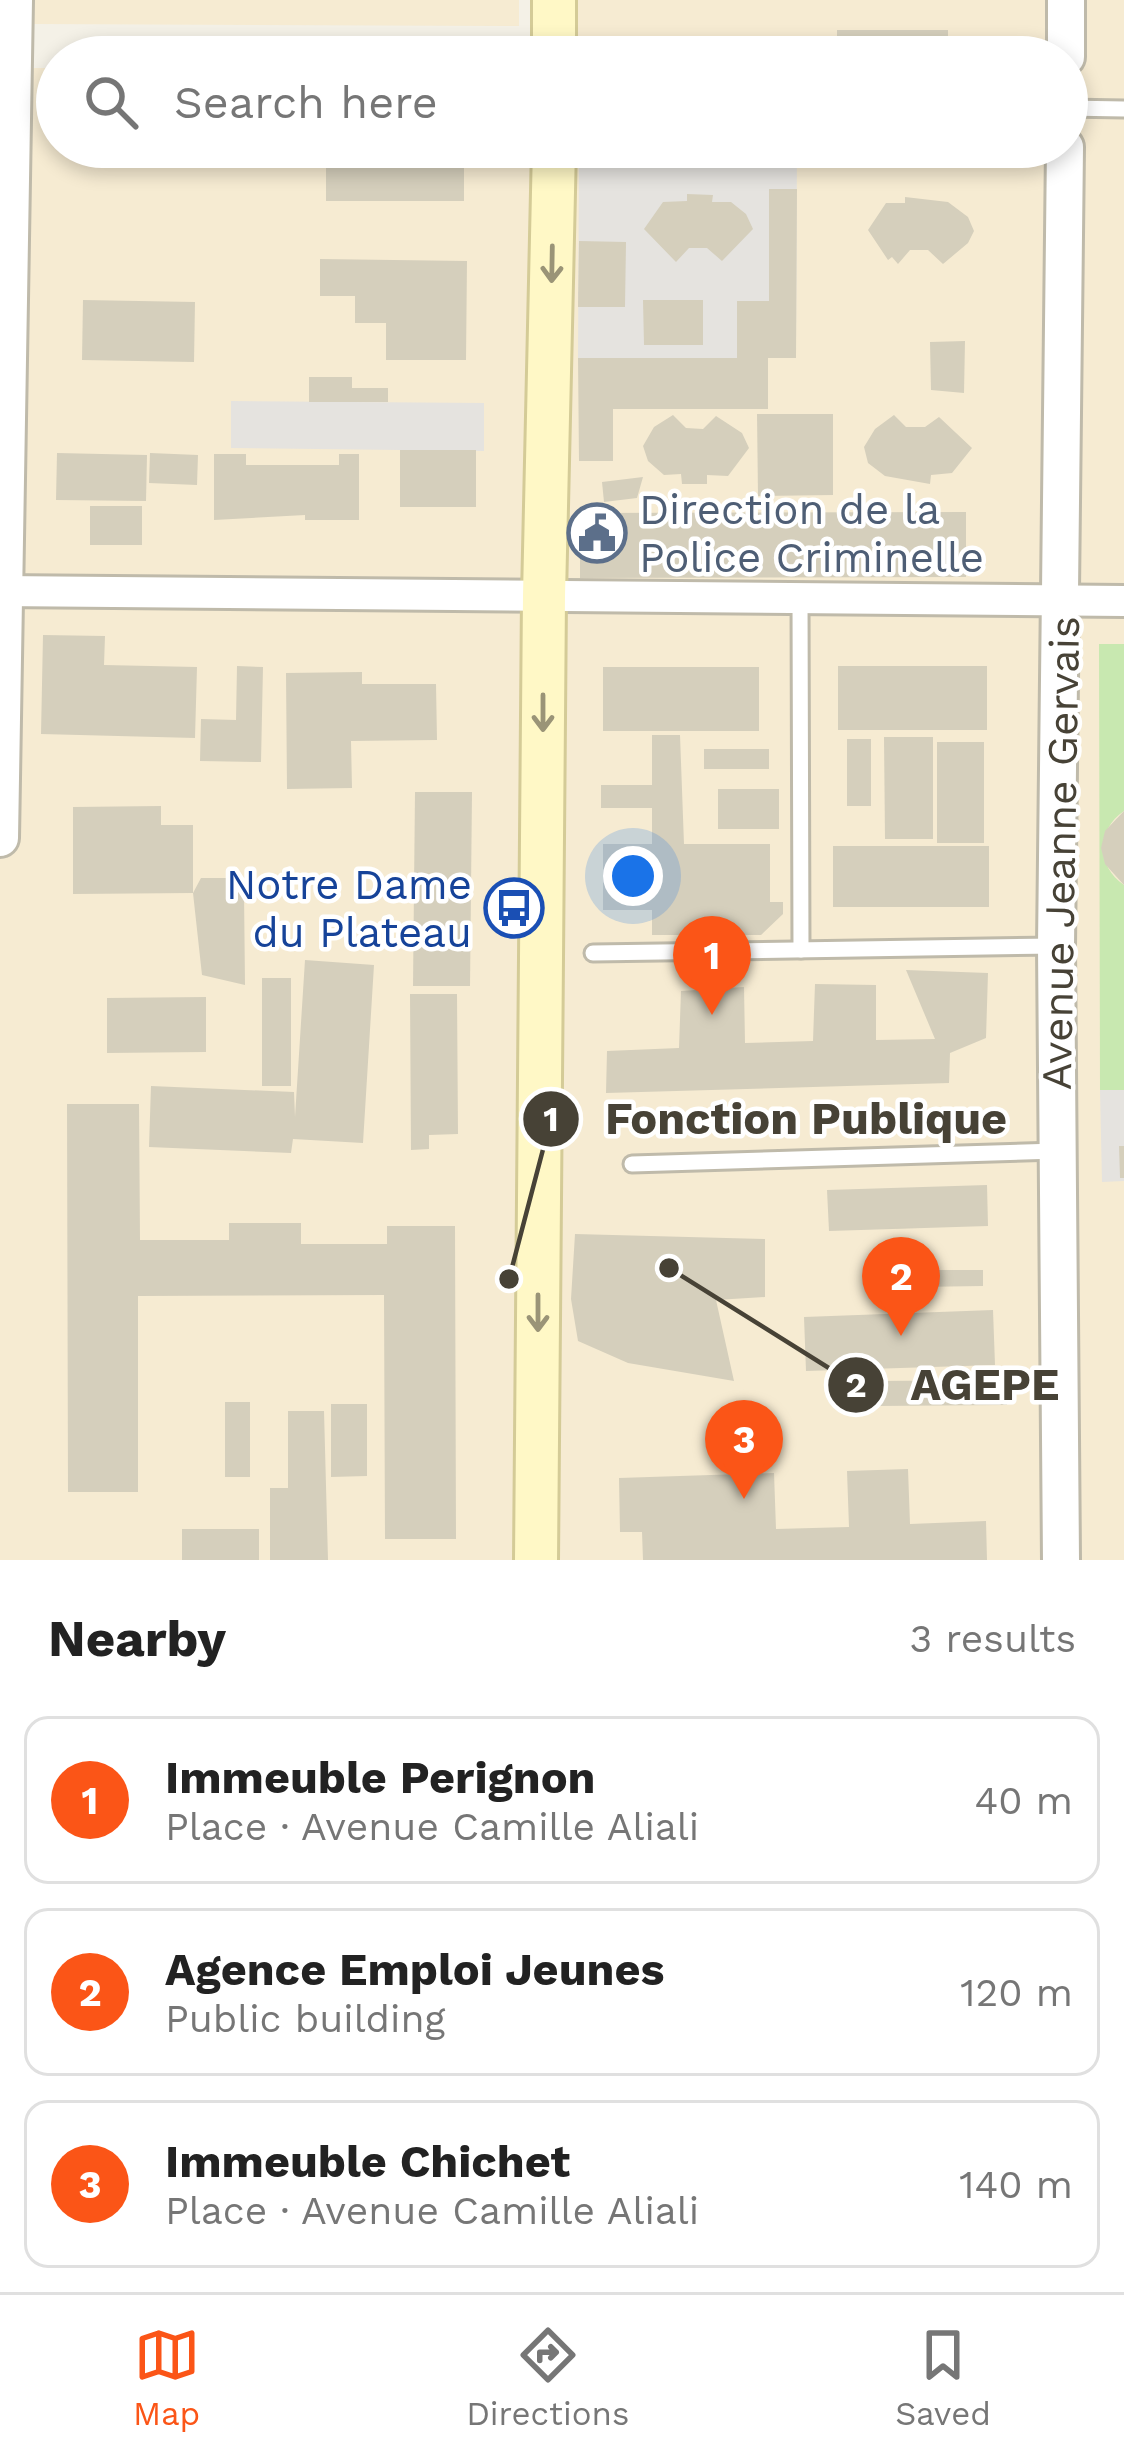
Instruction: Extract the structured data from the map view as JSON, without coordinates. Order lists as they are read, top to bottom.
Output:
{
  "streets": {
    "street": ["Avenue Jeanne Gervais"]
  },
  "places": {
    "public building": ["Direction de la Police Criminelle"],
    "bus stop": ["Notre Dame du Plateau"],
    "other": ["AGEPE", "Fonction Publique"]
  },
  "page": {
    "search": "Search here",
    "pins": ["1", "2", "3"],
    "heading": ["Nearby", "3 results"],
    "list": [
      {
        "mark": "1",
        "name": "Immeuble Perignon",
        "note": "Place · Avenue Camille Aliali",
        "value": "40 m"
      },
      {
        "mark": "2",
        "name": "Agence Emploi Jeunes",
        "note": "Public building",
        "value": "120 m"
      },
      {
        "mark": "3",
        "name": "Immeuble Chichet",
        "note": "Place · Avenue Camille Aliali",
        "value": "140 m"
      }
    ],
    "nav": ["Map", "Directions", "Saved"]
  }
}
